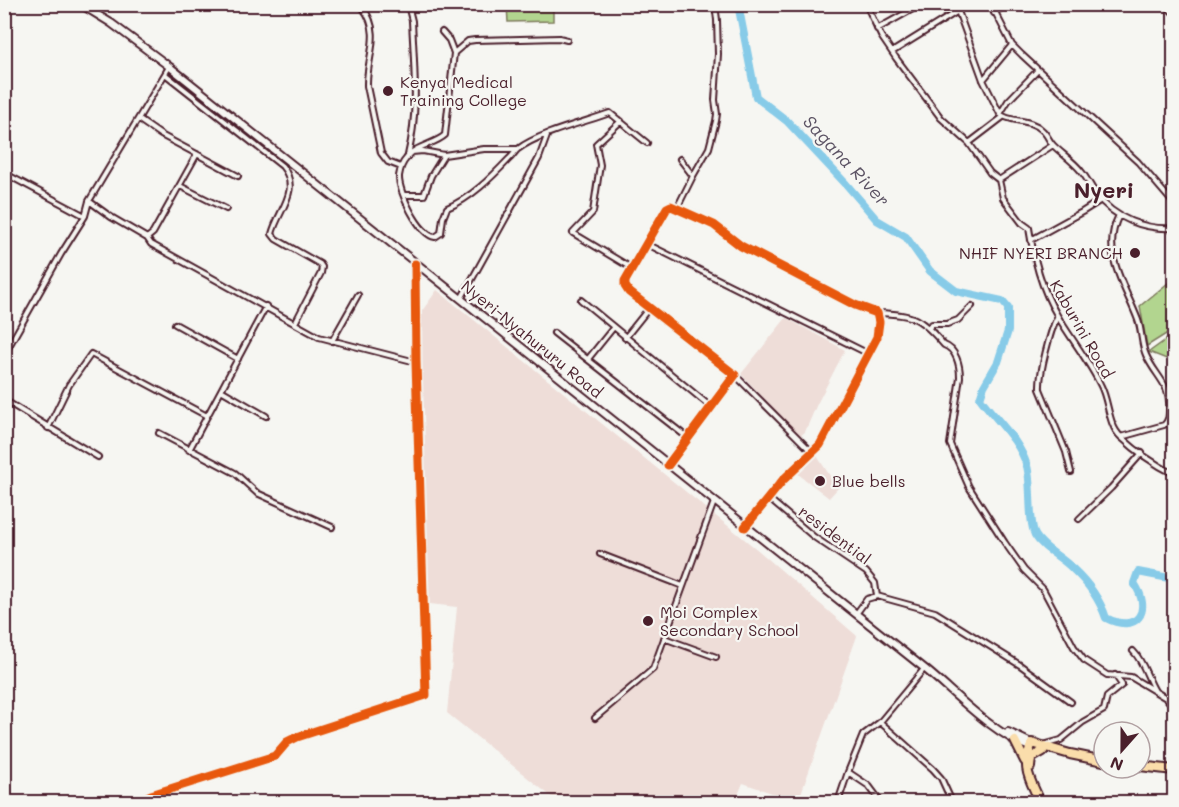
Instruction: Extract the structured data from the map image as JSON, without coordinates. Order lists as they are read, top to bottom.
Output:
{
  "streets": {
    "main road": ["Nyeri-Nyahururu Road"],
    "street": ["Kaburini Road", "residential"]
  },
  "districts": ["Nyeri"],
  "water": ["Sagana River"],
  "places": [
    "Kenya Medical Training College",
    "NHIF NYERI BRANCH",
    "Blue bells",
    "Moi Complex Secondary School"
  ],
  "north": "bottom"
}
